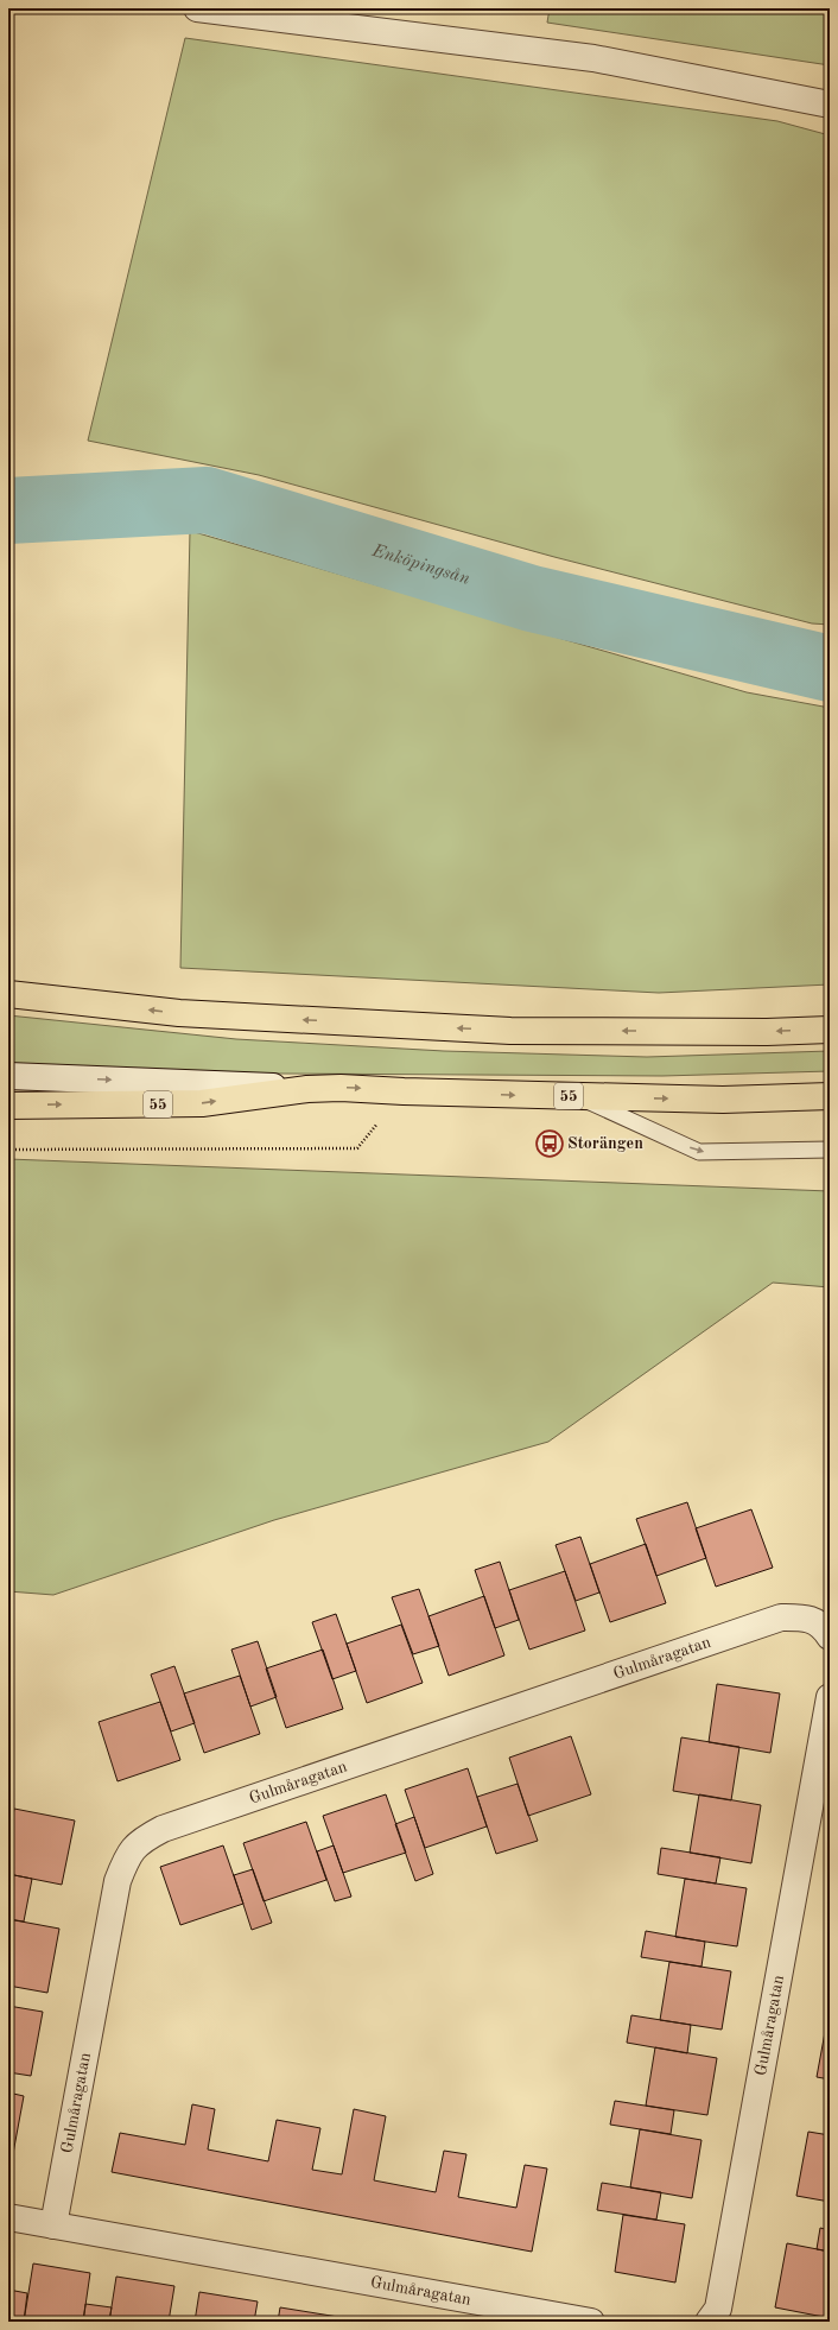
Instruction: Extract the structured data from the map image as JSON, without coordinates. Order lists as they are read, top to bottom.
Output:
{
  "streets": {
    "main road": ["55"],
    "street": ["Gulmåragatan"]
  },
  "water": ["Enköpingsån"],
  "places": {
    "bus stop": ["Storängen"]
  }
}
